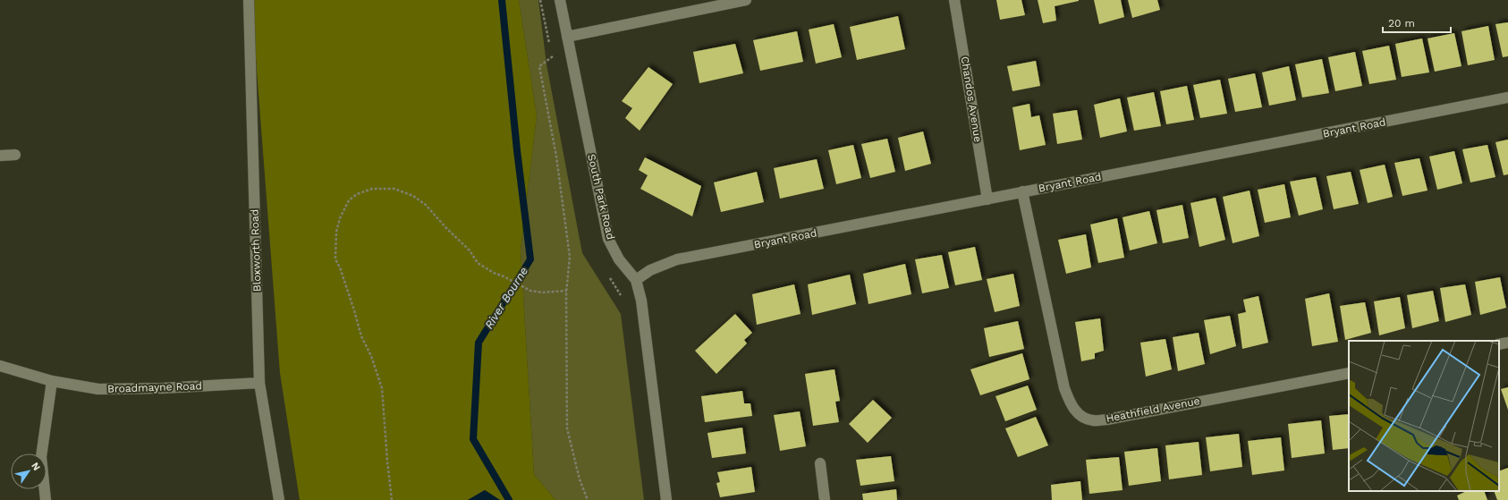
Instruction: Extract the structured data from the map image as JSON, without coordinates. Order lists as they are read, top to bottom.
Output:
{
  "streets": {
    "street": [
      "Chandos Avenue",
      "Bryant Road",
      "South Park Road",
      "Bloxworth Road",
      "Broadmayne Road",
      "Heathfield Avenue"
    ]
  },
  "crossings": [
    ["Chandos Avenue", "Bryant Road"],
    ["Bryant Road", "South Park Road"],
    ["Bryant Road", "Heathfield Avenue"],
    ["Bloxworth Road", "Broadmayne Road"]
  ],
  "water": ["River Bourne"],
  "scale_bar": "20 m",
  "north": "top right"
}
